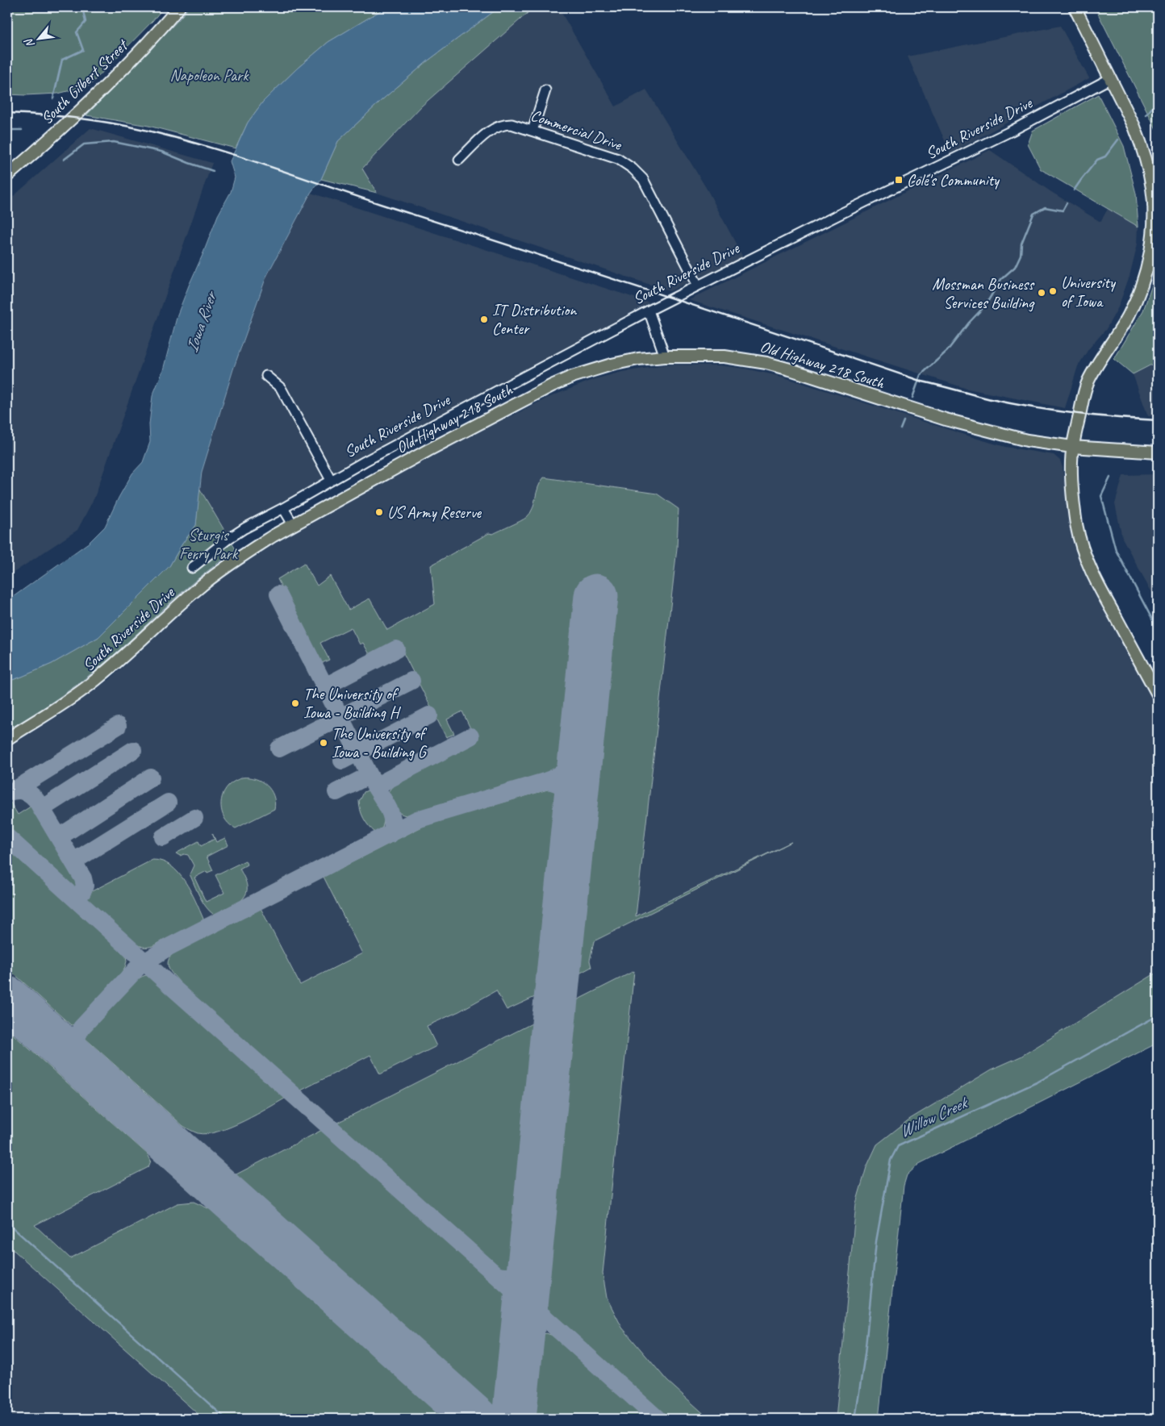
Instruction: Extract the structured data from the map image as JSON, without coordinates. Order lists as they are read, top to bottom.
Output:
{
  "streets": {
    "main road": ["South Gilbert Street", "South Riverside Drive", "Old Highway 218 South"],
    "street": ["Commercial Drive"]
  },
  "crossings": [
    ["South Riverside Drive", "Commercial Drive"],
    ["South Riverside Drive", "Old Highway 218 South"]
  ],
  "water": ["Iowa River", "Willow Creek"],
  "parks": ["Napoleon Park", "Sturgis Ferry Park"],
  "places": {
    "transit": ["Cole's Community"],
    "other": [
      "University of Iowa",
      "Mossman Business Services Building",
      "IT Distribution Center",
      "US Army Reserve",
      "The University of Iowa - Building H",
      "The University of Iowa - Building G"
    ]
  },
  "north": "bottom left"
}
